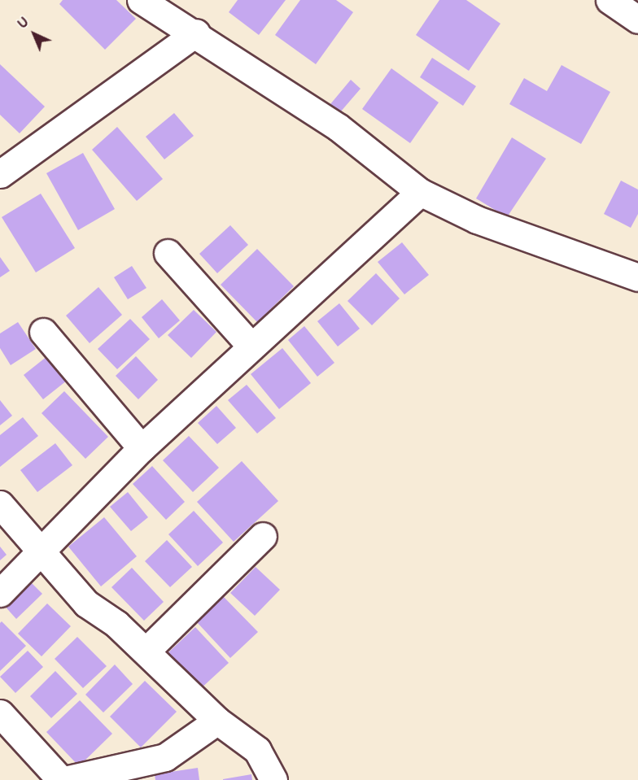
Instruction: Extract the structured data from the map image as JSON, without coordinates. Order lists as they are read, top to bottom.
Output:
{
  "north": "top left"
}
